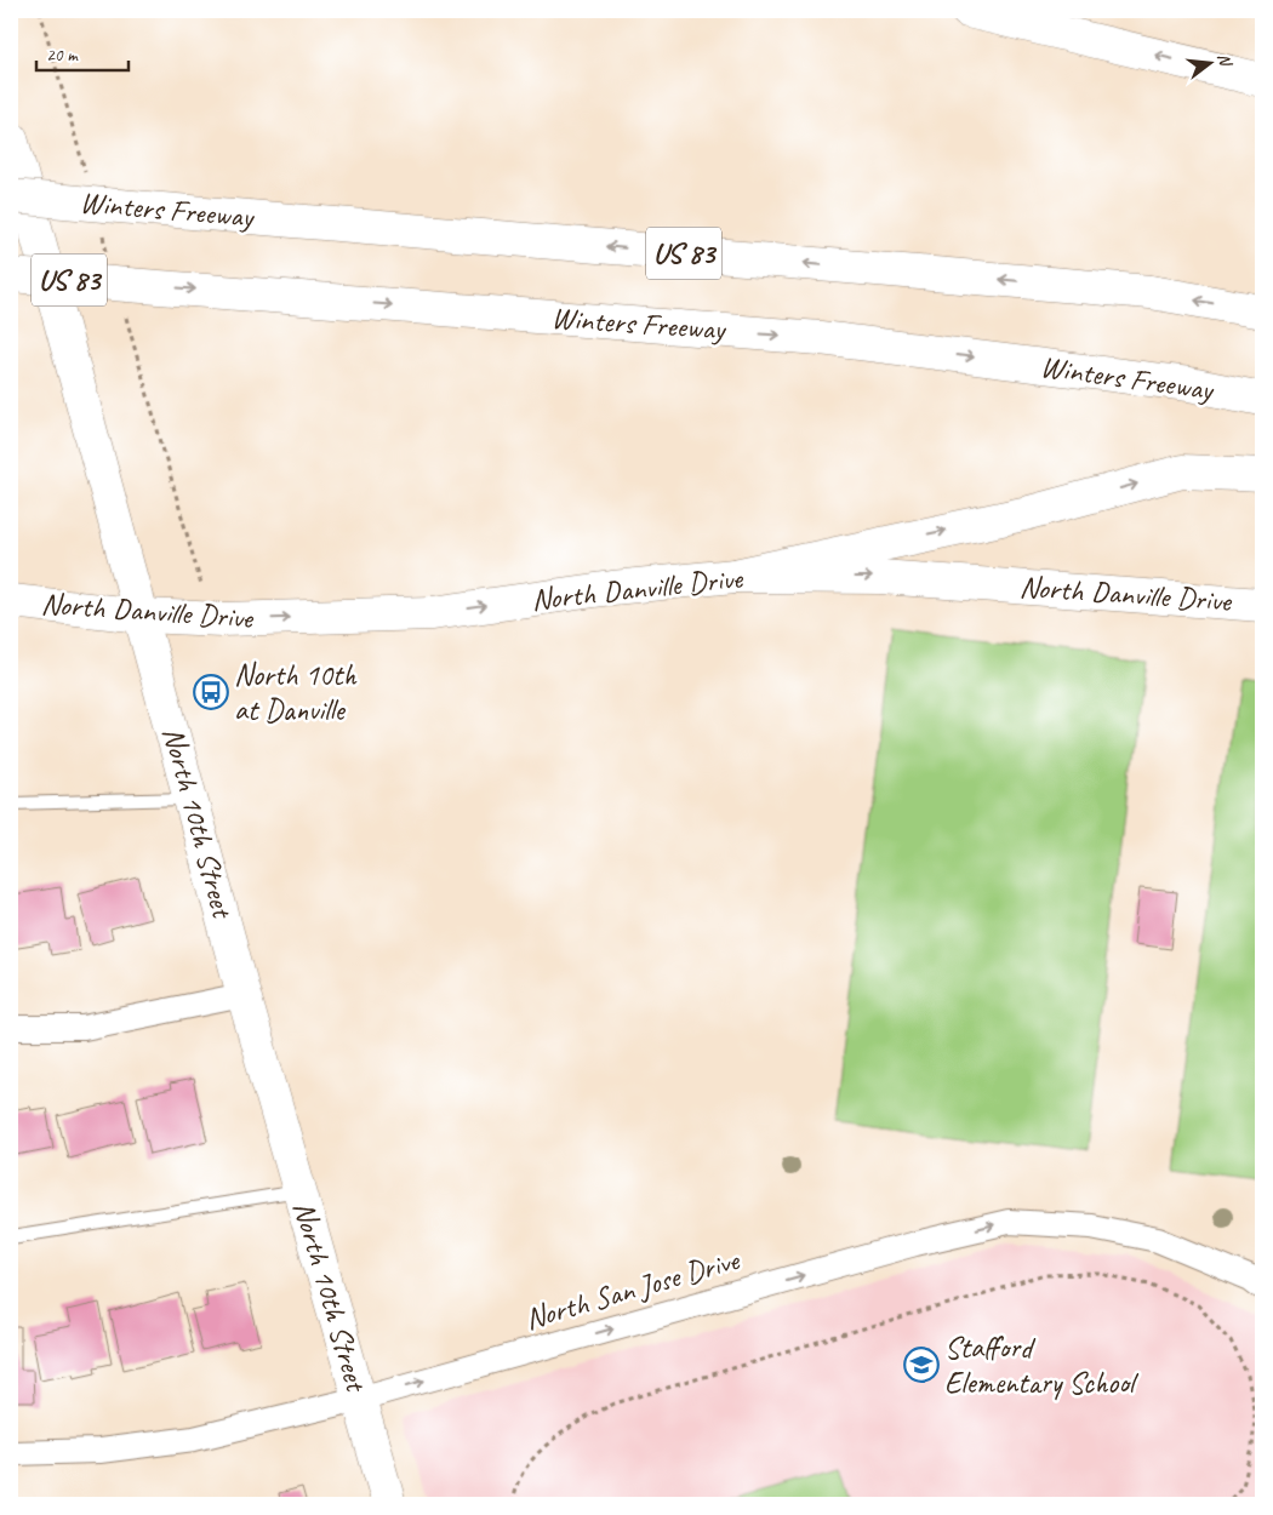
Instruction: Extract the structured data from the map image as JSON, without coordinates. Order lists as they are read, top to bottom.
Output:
{
  "streets": {
    "main road": [
      "Winters Freeway",
      "US 83",
      "North Danville Drive",
      "North 10th Street"
    ],
    "street": ["North San Jose Drive"]
  },
  "crossings": [
    ["North Danville Drive", "North 10th Street"],
    ["North 10th Street", "North San Jose Drive"]
  ],
  "one_way": ["North San Jose Drive"],
  "places": {
    "bus stop": ["North 10th at Danville"],
    "school or university": ["Stafford Elementary School"]
  },
  "scale_bar": "20 m",
  "north": "right"
}
